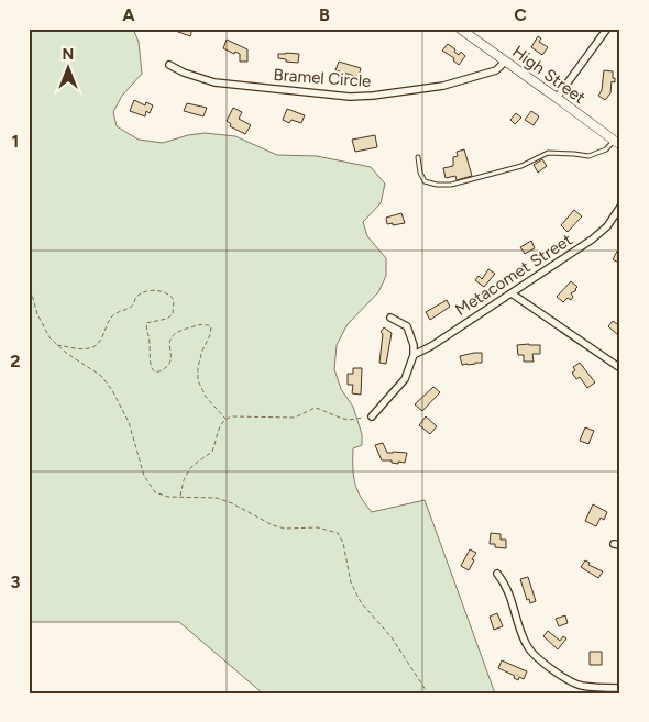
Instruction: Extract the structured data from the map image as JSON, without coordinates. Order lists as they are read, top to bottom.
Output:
{
  "streets": {
    "street": ["High Street", "Bramel Circle", "Metacomet Street"]
  },
  "crossings": [
    ["High Street", "Bramel Circle"]
  ],
  "north": "top",
  "grid": {
    "columns": ["A", "B", "C"],
    "rows": ["1", "2", "3"]
  }
}
